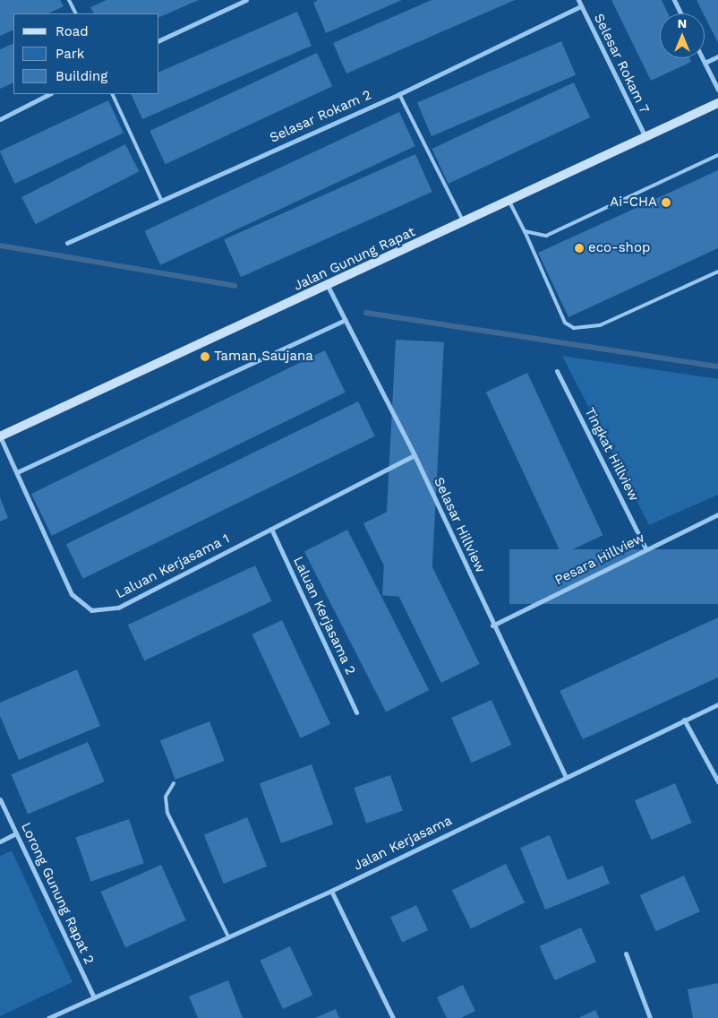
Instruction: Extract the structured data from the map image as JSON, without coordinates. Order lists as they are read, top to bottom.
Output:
{
  "streets": {
    "street": [
      "Selesar Rokam 7",
      "Selasar Rokam 2",
      "Jalan Gunung Rapat",
      "Tingkat Hillview",
      "Selasar Hillview",
      "Pesara Hillview",
      "Laluan Kerjasama 1",
      "Laluan Kerjasama 2",
      "Jalan Kerjasama",
      "Lorong Gunung Rapat 2"
    ]
  },
  "crossings": [
    ["Selesar Rokam 7", "Selasar Rokam 2"],
    ["Selesar Rokam 7", "Jalan Gunung Rapat"],
    ["Jalan Gunung Rapat", "Selasar Hillview"],
    ["Jalan Gunung Rapat", "Laluan Kerjasama 1"],
    ["Tingkat Hillview", "Pesara Hillview"],
    ["Selasar Hillview", "Pesara Hillview"],
    ["Selasar Hillview", "Laluan Kerjasama 1"],
    ["Selasar Hillview", "Jalan Kerjasama"],
    ["Laluan Kerjasama 1", "Laluan Kerjasama 2"],
    ["Jalan Kerjasama", "Lorong Gunung Rapat 2"]
  ],
  "places": ["Ai-CHA", "eco-shop", "Taman Saujana"],
  "legend": ["Road", "Park", "Building"],
  "north": "top"
}
